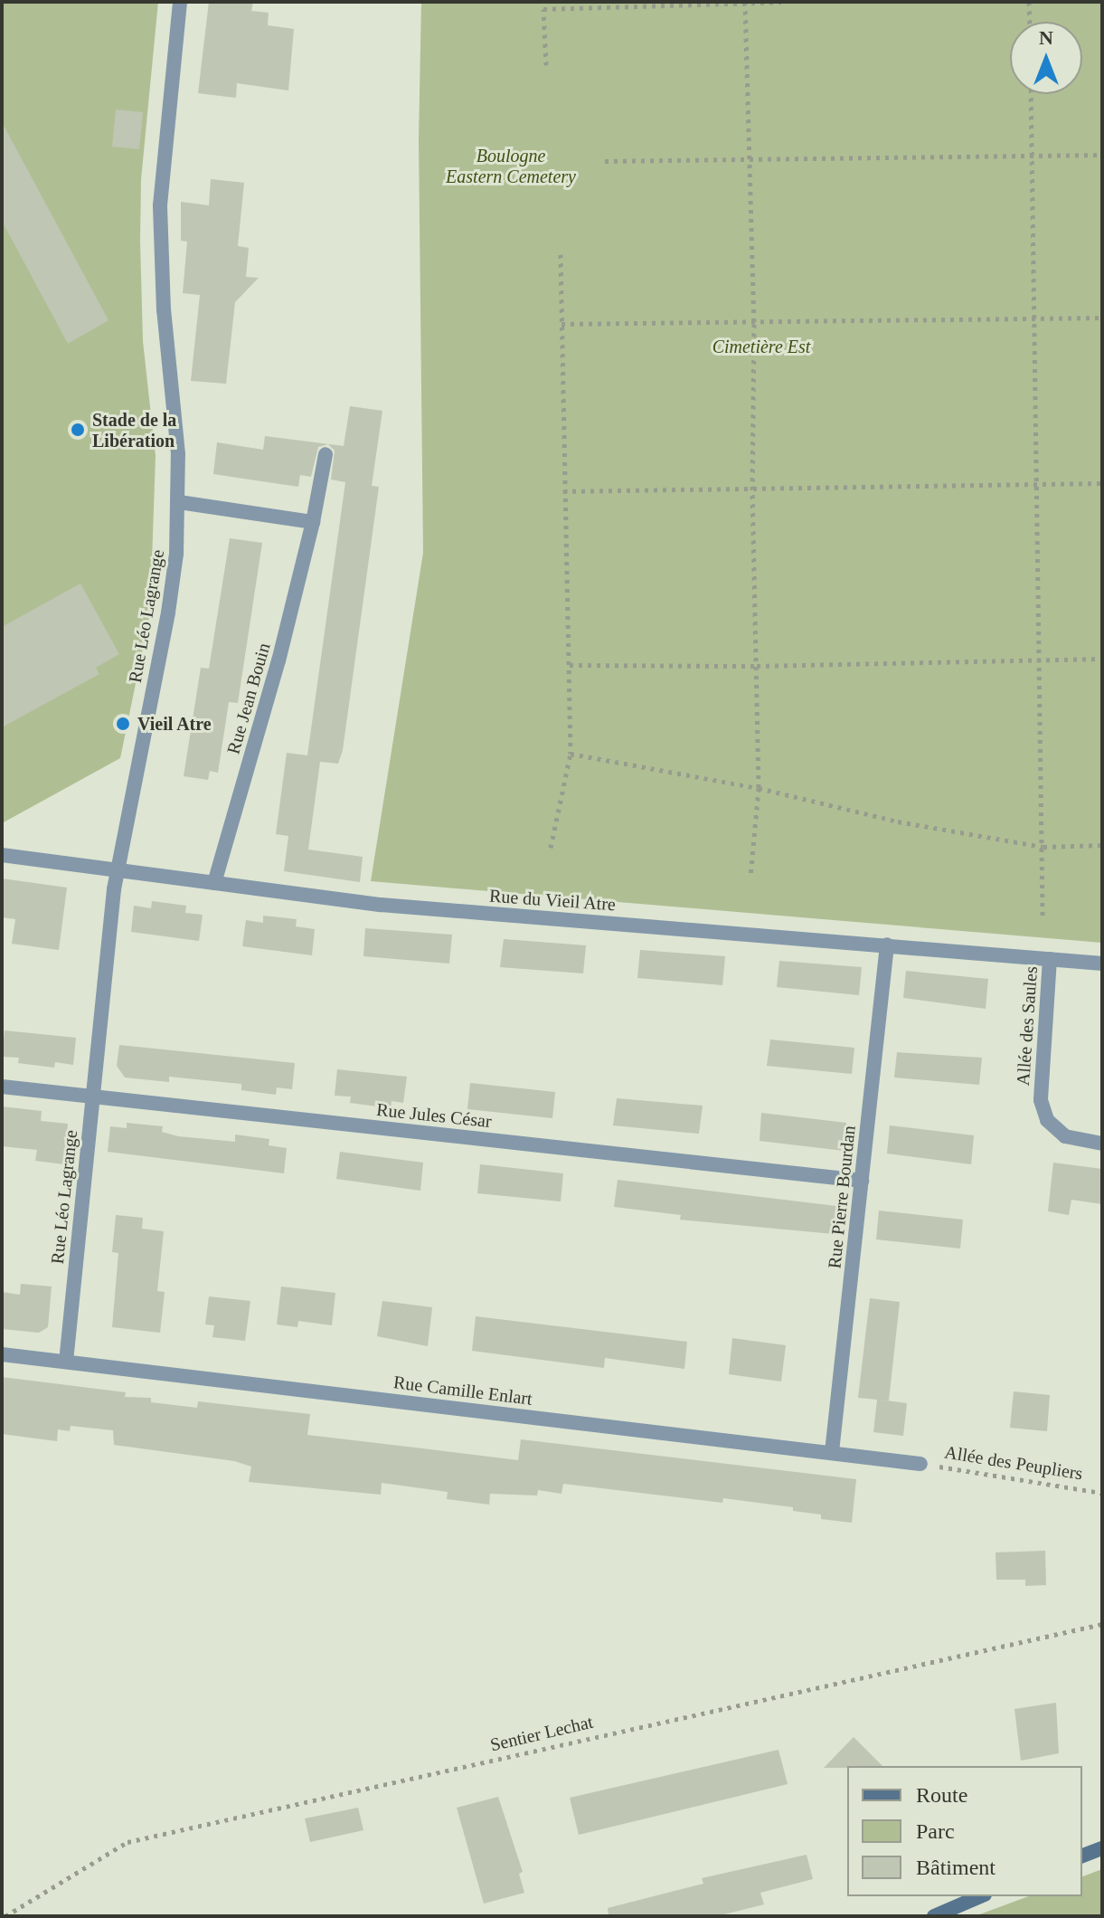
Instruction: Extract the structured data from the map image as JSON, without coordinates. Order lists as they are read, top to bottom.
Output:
{
  "streets": {
    "street": [
      "Rue Léo Lagrange",
      "Rue Jean Bouin",
      "Rue du Vieil Atre",
      "Allée des Saules",
      "Rue Jules César",
      "Rue Pierre Bourdan",
      "Rue Camille Enlart"
    ],
    "path": ["Allée des Peupliers", "Sentier Lechat"]
  },
  "crossings": [
    ["Rue Léo Lagrange", "Rue du Vieil Atre"],
    ["Rue Léo Lagrange", "Rue Jules César"],
    ["Rue Léo Lagrange", "Rue Camille Enlart"],
    ["Rue Jean Bouin", "Rue du Vieil Atre"],
    ["Rue du Vieil Atre", "Allée des Saules"],
    ["Rue du Vieil Atre", "Rue Pierre Bourdan"],
    ["Rue Jules César", "Rue Pierre Bourdan"],
    ["Rue Pierre Bourdan", "Rue Camille Enlart"],
    ["Rue Camille Enlart", "Allée des Peupliers"]
  ],
  "parks": ["Boulogne Eastern Cemetery", "Cimetière Est"],
  "places": ["Stade de la Libération", "Vieil Atre"],
  "legend": ["Route", "Parc", "Bâtiment"],
  "north": "top"
}
